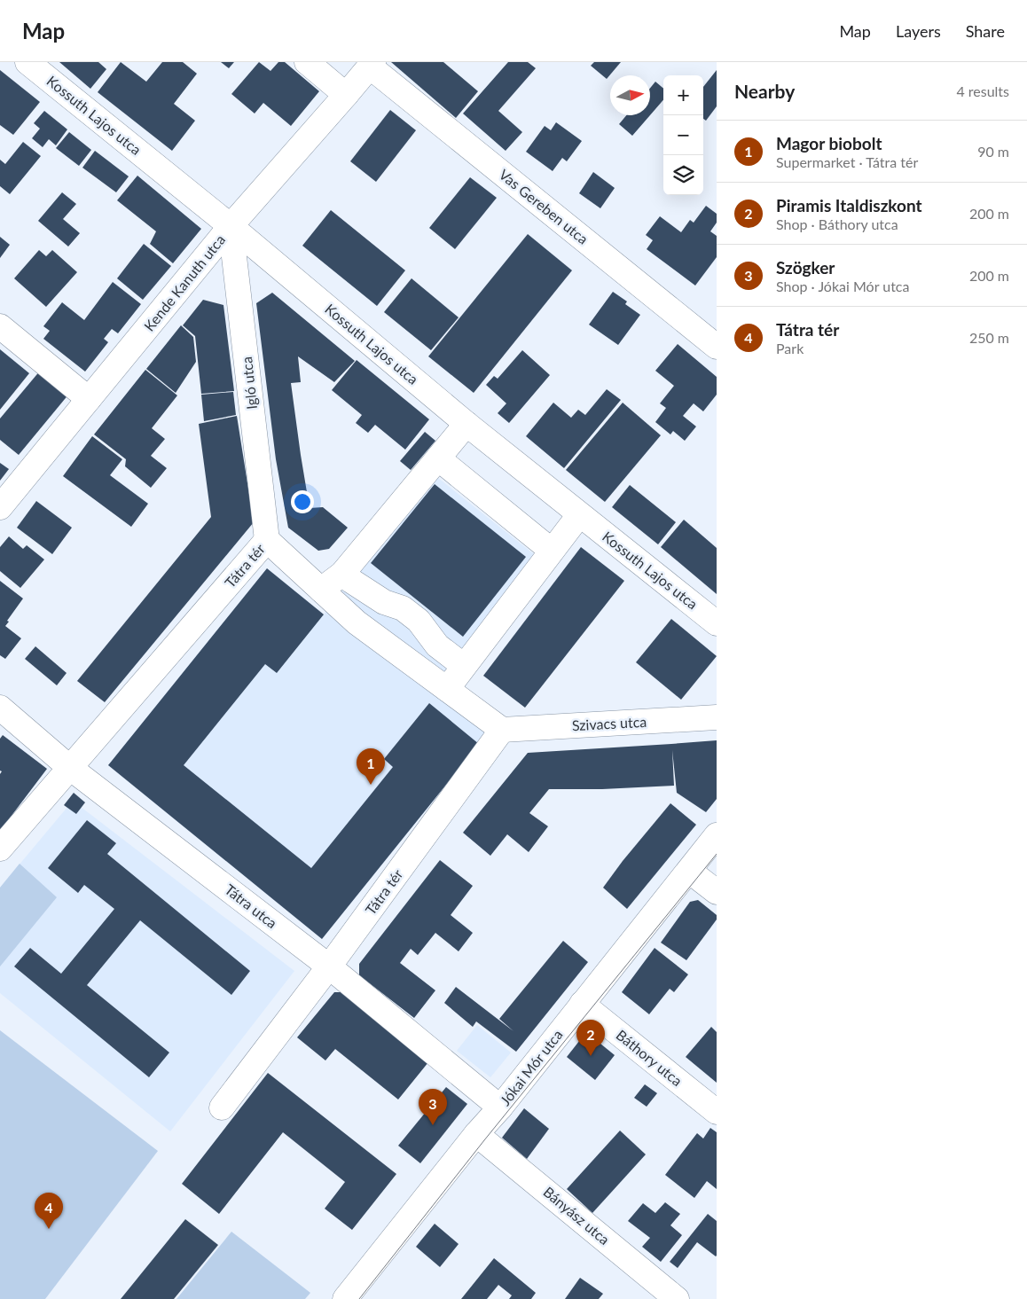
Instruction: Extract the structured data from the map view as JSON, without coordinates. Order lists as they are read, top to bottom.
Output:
{
  "streets": {
    "street": [
      "Kossuth Lajos utca",
      "Vas Gereben utca",
      "Kende Kanuth utca",
      "Igló utca",
      "Tátra tér",
      "Szivacs utca",
      "Báthory utca",
      "Jókai Mór utca",
      "Bányász utca"
    ]
  },
  "crossings": [
    ["Kossuth Lajos utca", "Kende Kanuth utca"],
    ["Kossuth Lajos utca", "Igló utca"],
    ["Vas Gereben utca", "Kende Kanuth utca"],
    ["Kende Kanuth utca", "Igló utca"],
    ["Igló utca", "Tátra tér"],
    ["Tátra tér", "Szivacs utca"],
    ["Báthory utca", "Jókai Mór utca"],
    ["Jókai Mór utca", "Bányász utca"]
  ],
  "north": "right",
  "page": {
    "header": "Map",
    "nav": ["Map", "Layers", "Share"],
    "heading": ["Nearby", "4 results"],
    "map_buttons": ["+", "−"],
    "list": [
      {
        "mark": "1",
        "name": "Magor biobolt",
        "note": "Supermarket · Tátra tér",
        "value": "90 m"
      },
      {
        "mark": "2",
        "name": "Piramis Italdiszkont",
        "note": "Shop · Báthory utca",
        "value": "200 m"
      },
      {
        "mark": "3",
        "name": "Szögker",
        "note": "Shop · Jókai Mór utca",
        "value": "200 m"
      },
      {
        "mark": "4",
        "name": "Tátra tér",
        "note": "Park",
        "value": "250 m"
      }
    ],
    "pins": [
      "1",
      "2",
      "3",
      "4"
    ]
  }
}
